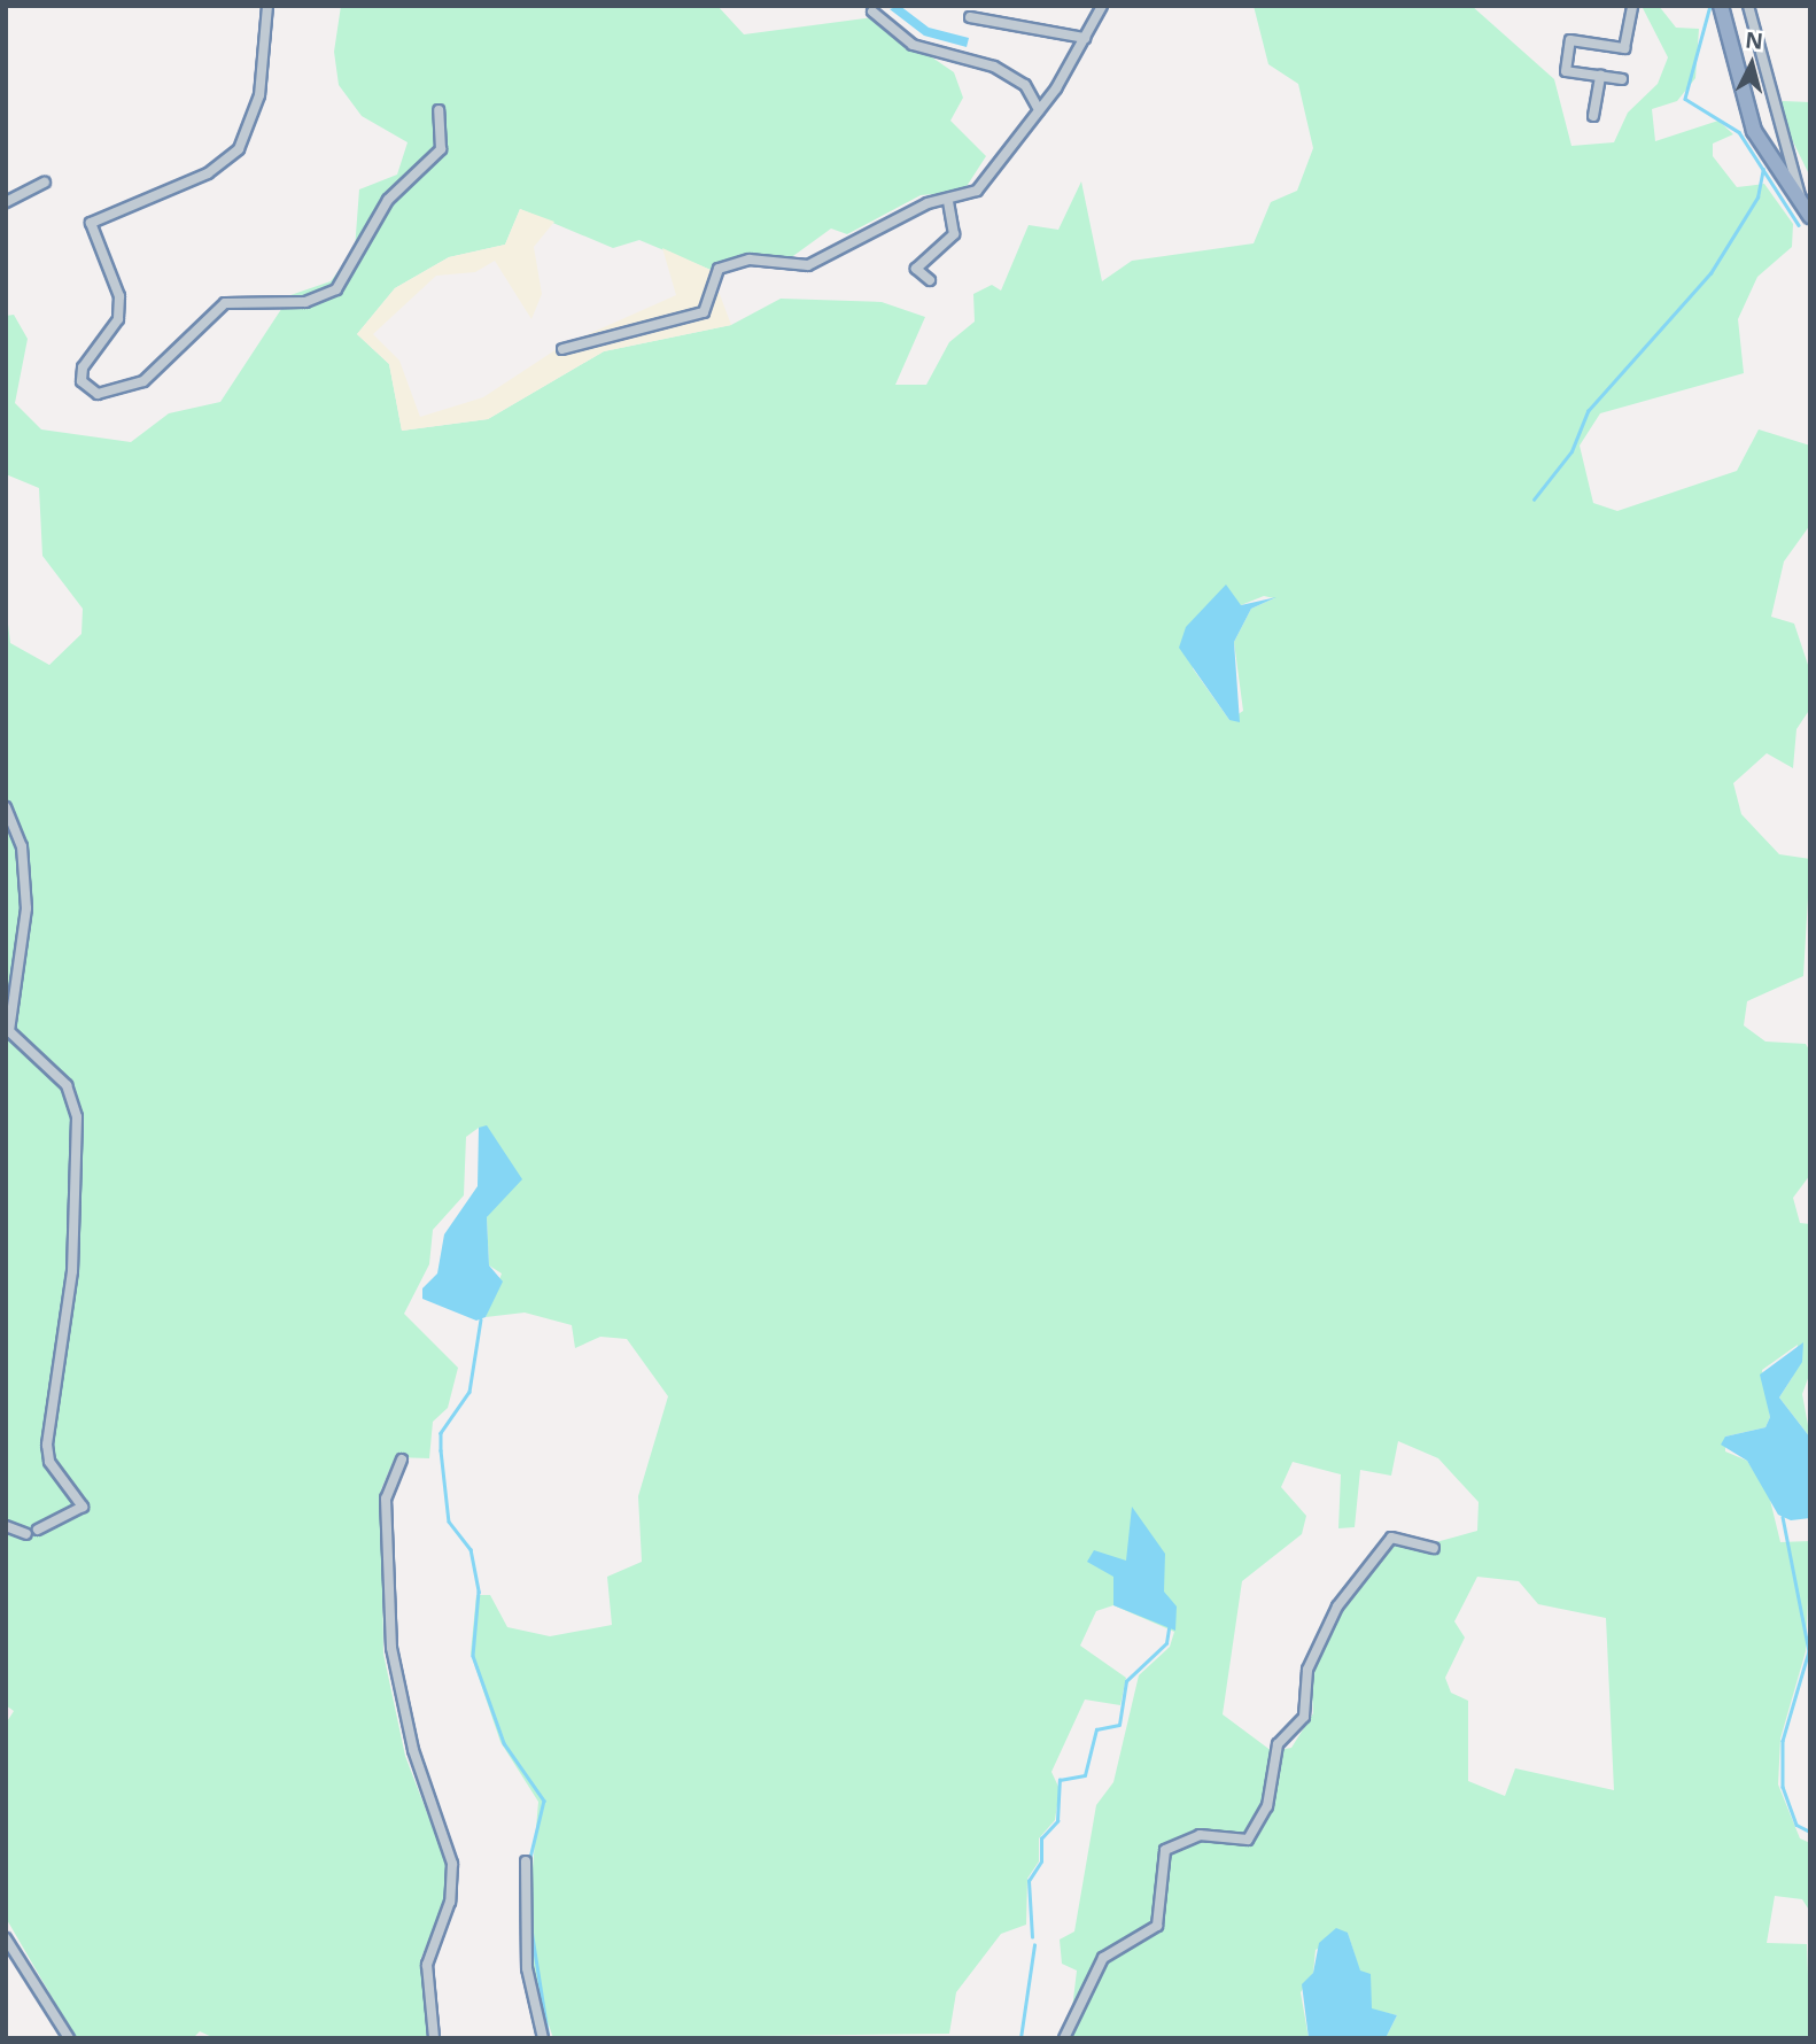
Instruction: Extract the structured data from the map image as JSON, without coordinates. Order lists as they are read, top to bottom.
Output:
{
  "north": "top"
}
